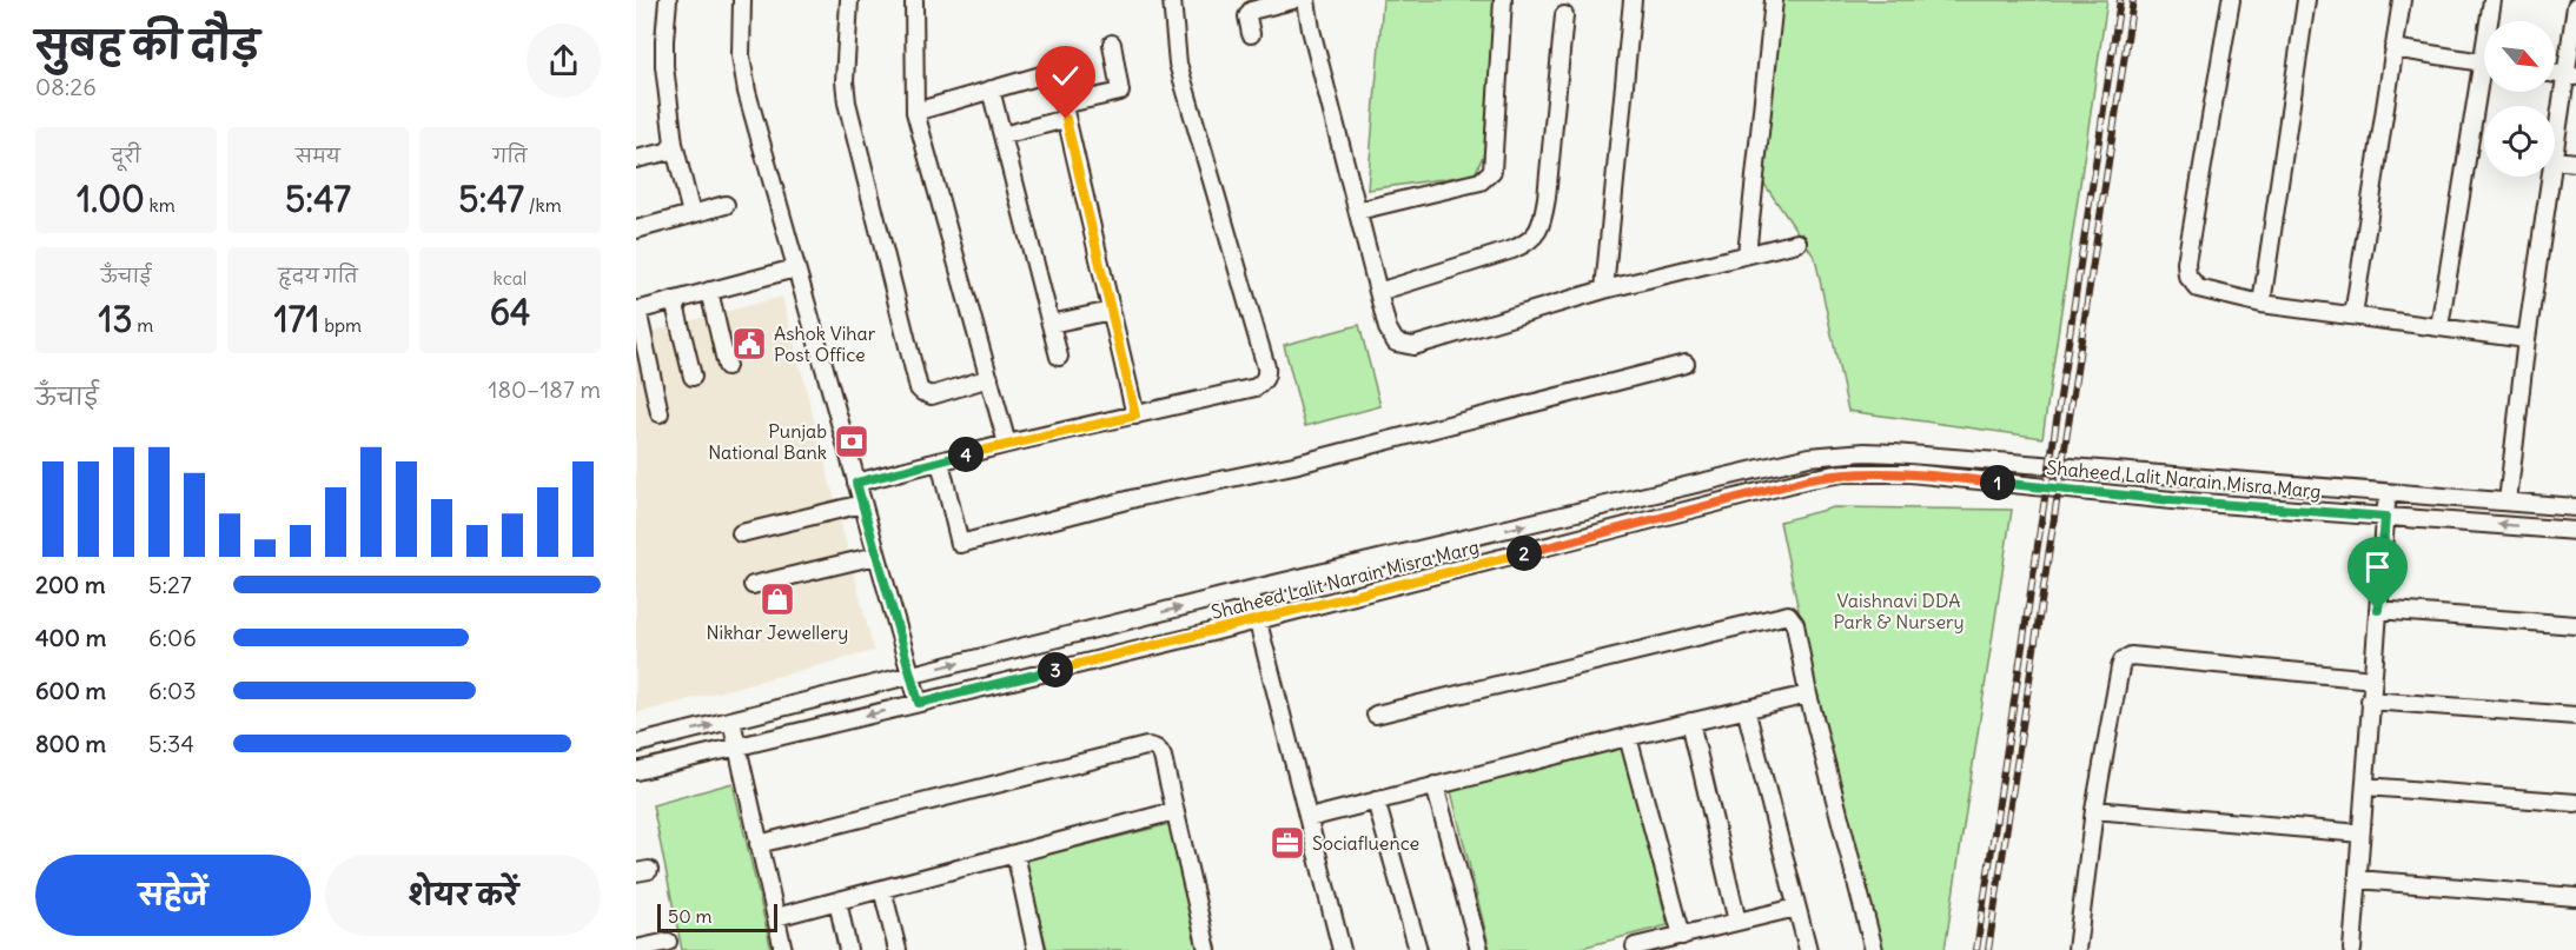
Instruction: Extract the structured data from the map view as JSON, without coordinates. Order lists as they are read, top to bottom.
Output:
{
  "streets": {
    "street": ["Shaheed Lalit Narain Misra Marg"]
  },
  "parks": ["Vaishnavi DDA Park & Nursery"],
  "places": {
    "public building": ["Ashok Vihar Post Office"],
    "bank": ["Punjab National Bank"],
    "shop": ["Nikhar Jewellery"],
    "office": ["Sociafluence"]
  },
  "scale_bar": "50 m",
  "north": "bottom right",
  "page": {
    "heading": ["सुबह की दौड़", "08:26"],
    "stats": [
      ["दूरी", "1.00 km"],
      ["समय", "5:47"],
      ["गति", "5:47 /km"],
      ["ऊँचाई", "13 m"],
      ["हृदय गति", "171 bpm"],
      ["kcal", "64"]
    ],
    "chart": ["ऊँचाई", "180–187 m"],
    "pins": [
      "4",
      "1",
      "2",
      "3"
    ],
    "list": [
      {
        "name": "200 m",
        "note": "5:27"
      },
      {
        "name": "400 m",
        "note": "6:06"
      },
      {
        "name": "600 m",
        "note": "6:03"
      },
      {
        "name": "800 m",
        "note": "5:34"
      }
    ],
    "buttons": ["सहेजें", "शेयर करें"],
    "scale": "50 m"
  }
}
